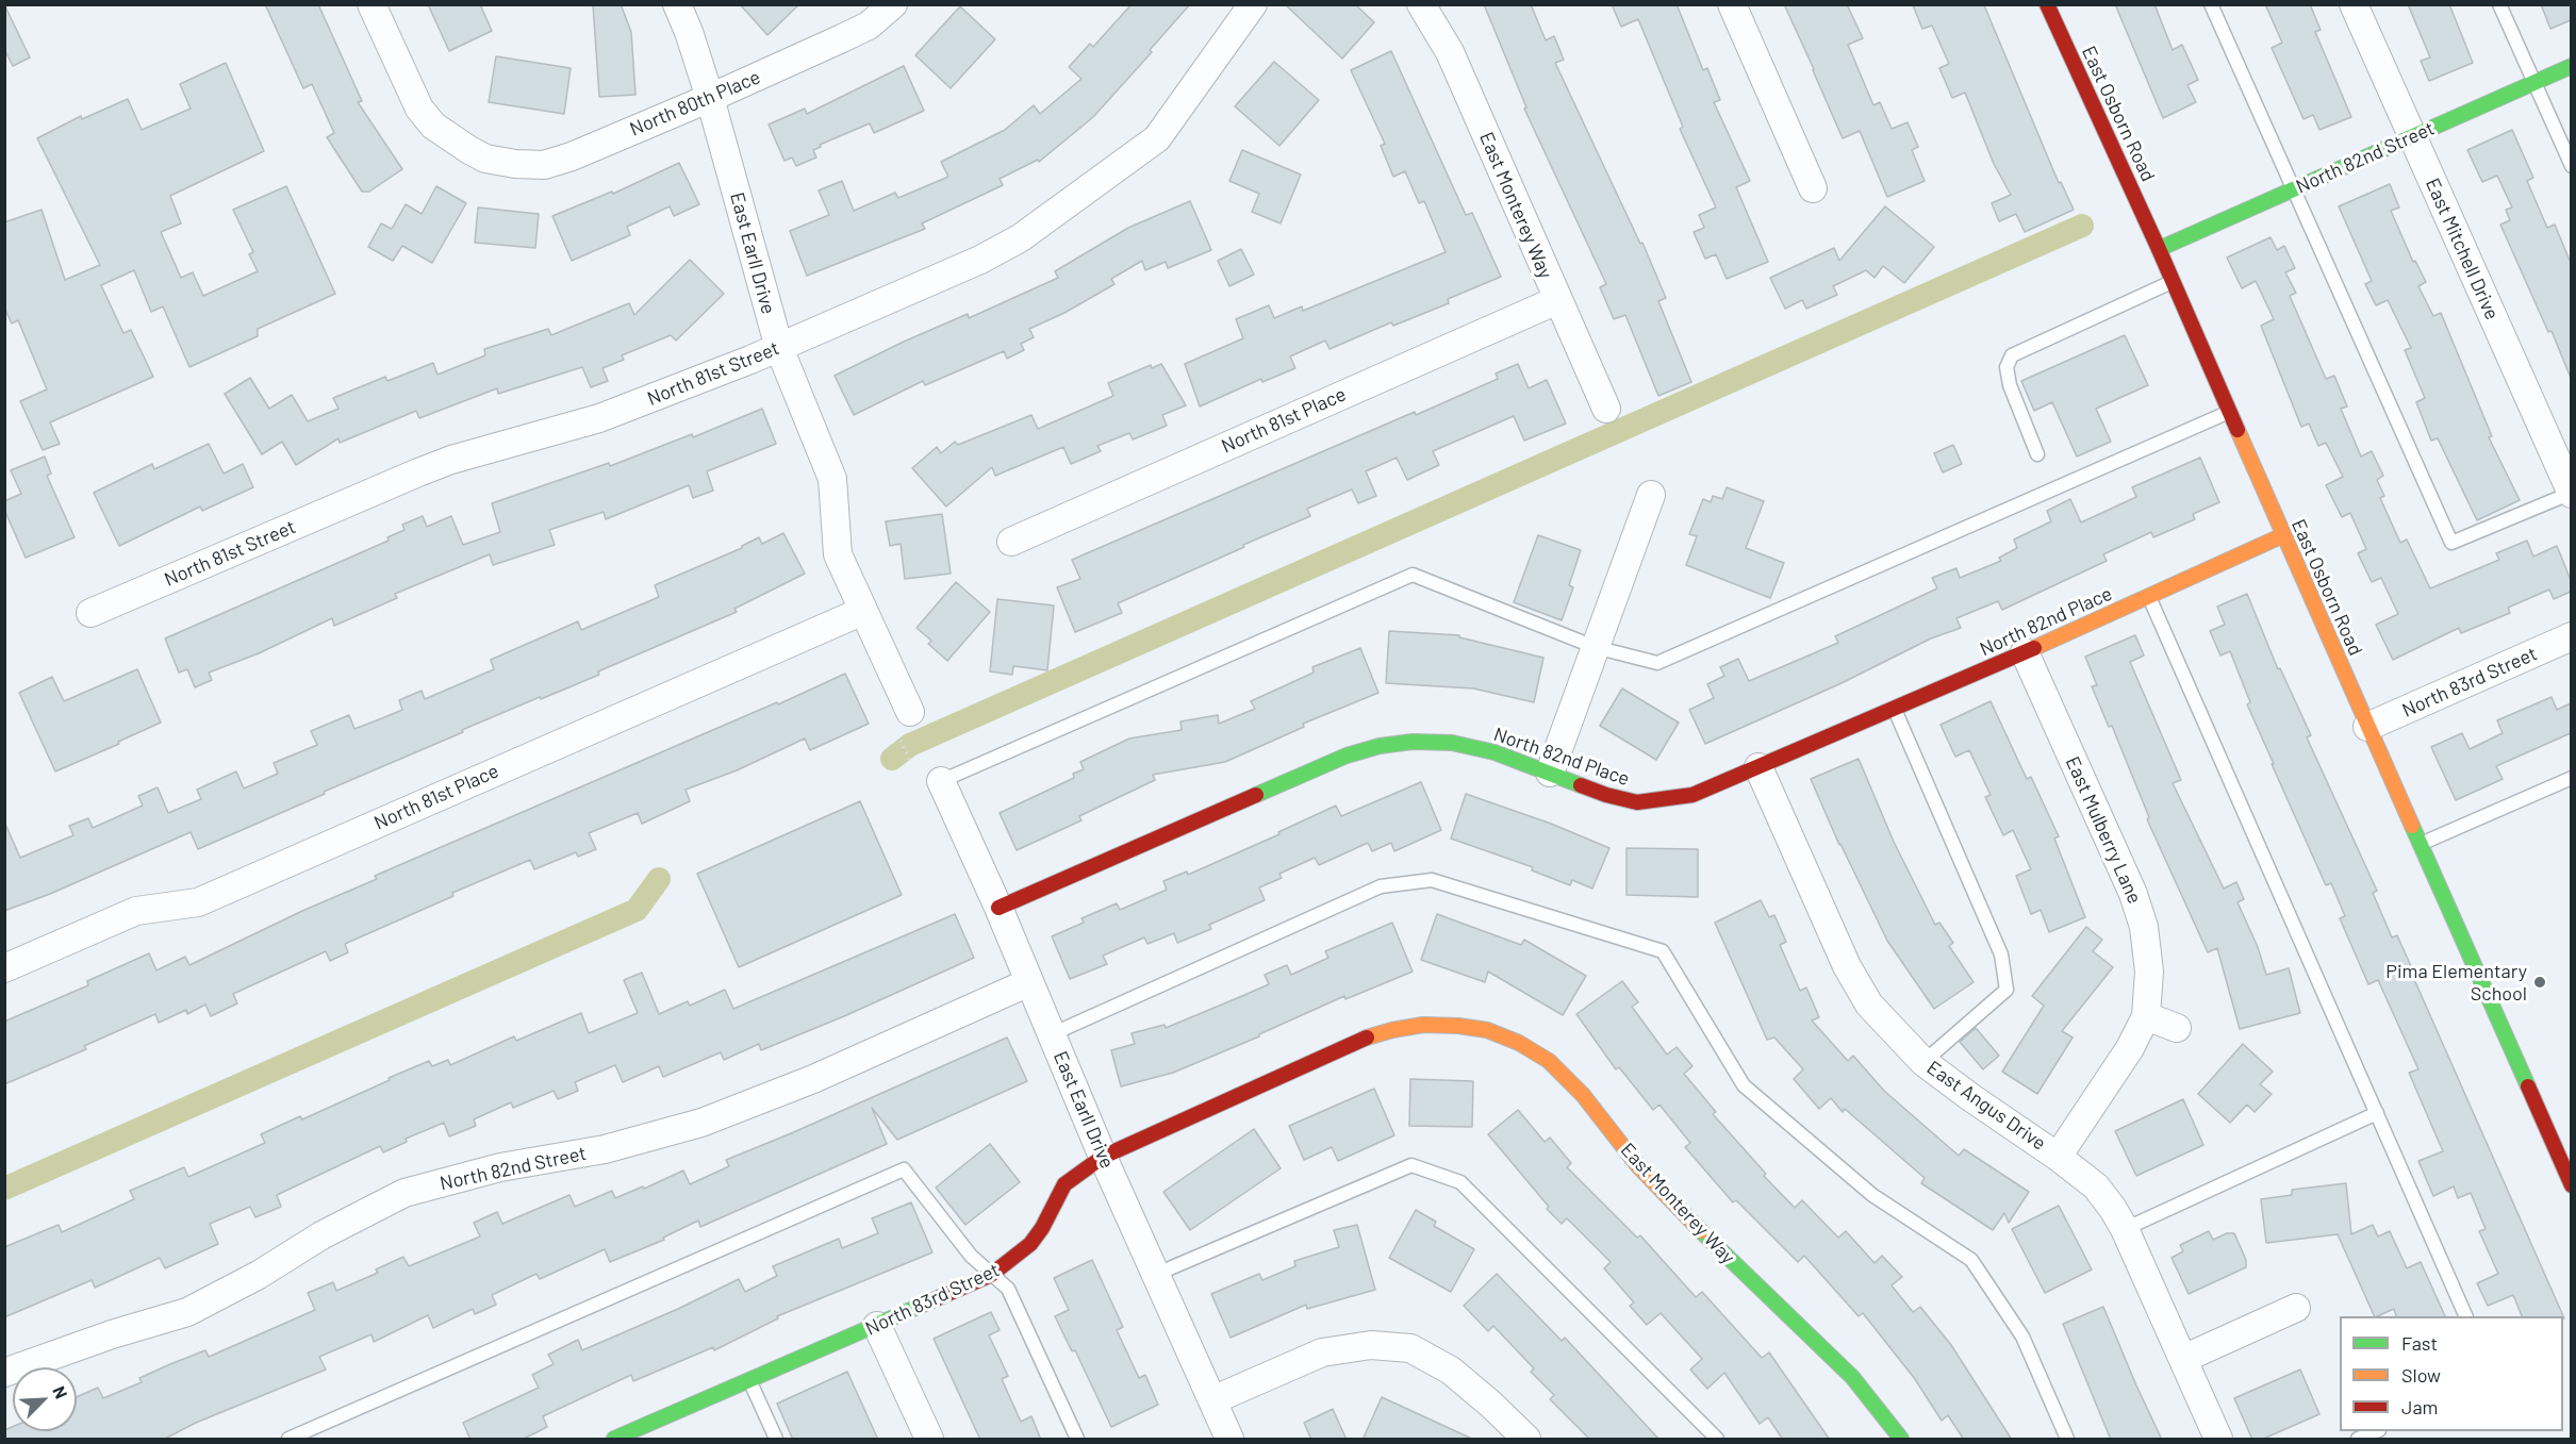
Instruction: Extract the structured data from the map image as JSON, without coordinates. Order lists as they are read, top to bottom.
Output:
{
  "streets": {
    "street": [
      "North 80th Place",
      "East Osborn Road",
      "North 82nd Street",
      "East Monterey Way",
      "East Mitchell Drive",
      "East Earll Drive",
      "North 81st Street",
      "North 81st Place",
      "North 82nd Place",
      "North 83rd Street",
      "East Mulberry Lane",
      "East Angus Drive"
    ]
  },
  "crossings": [
    ["North 80th Place", "East Earll Drive"],
    ["East Osborn Road", "North 82nd Street"],
    ["East Osborn Road", "North 82nd Place"],
    ["East Osborn Road", "North 83rd Street"],
    ["North 82nd Street", "East Mitchell Drive"],
    ["North 82nd Street", "East Earll Drive"],
    ["East Monterey Way", "North 81st Place"],
    ["East Monterey Way", "North 83rd Street"],
    ["East Earll Drive", "North 81st Street"],
    ["East Earll Drive", "North 81st Place"],
    ["East Earll Drive", "North 82nd Place"],
    ["East Earll Drive", "North 83rd Street"],
    ["North 82nd Place", "East Mulberry Lane"],
    ["North 82nd Place", "East Angus Drive"],
    ["East Mulberry Lane", "East Angus Drive"]
  ],
  "places": ["Pima Elementary School"],
  "legend": ["Fast", "Slow", "Jam"],
  "north": "top right"
}
